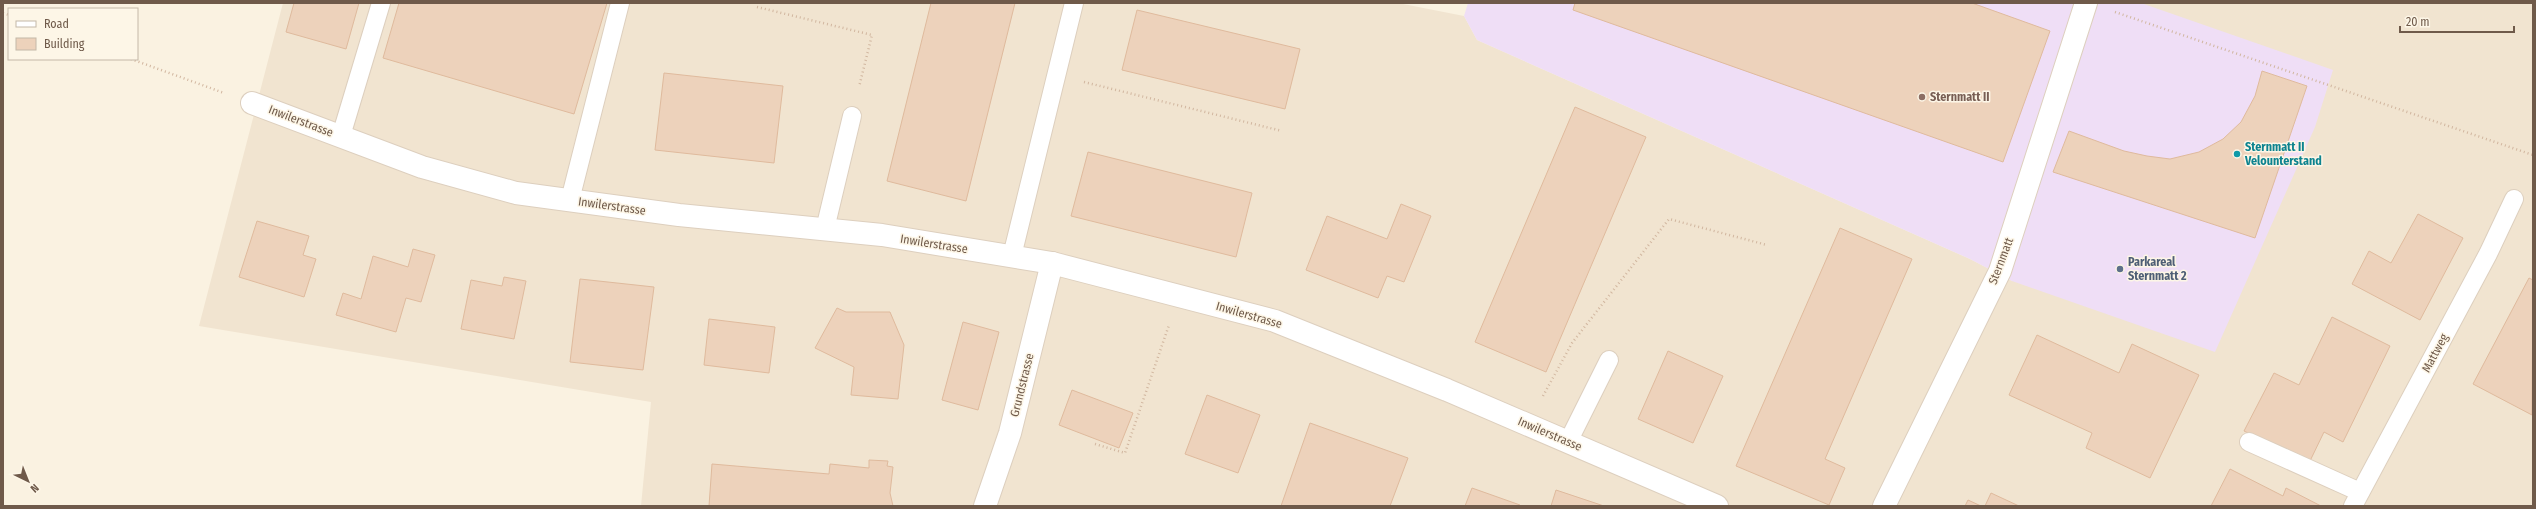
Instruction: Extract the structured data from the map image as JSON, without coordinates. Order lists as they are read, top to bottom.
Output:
{
  "streets": {
    "street": ["Inwilerstrasse", "Sternmatt", "Grundstrasse"],
    "lane": ["Mattweg"]
  },
  "crossings": [
    ["Inwilerstrasse", "Grundstrasse"]
  ],
  "places": ["Sternmatt II", "Sternmatt II Velounterstand", "Parkareal Sternmatt 2"],
  "legend": ["Road", "Building"],
  "scale_bar": "20 m",
  "north": "bottom right"
}
